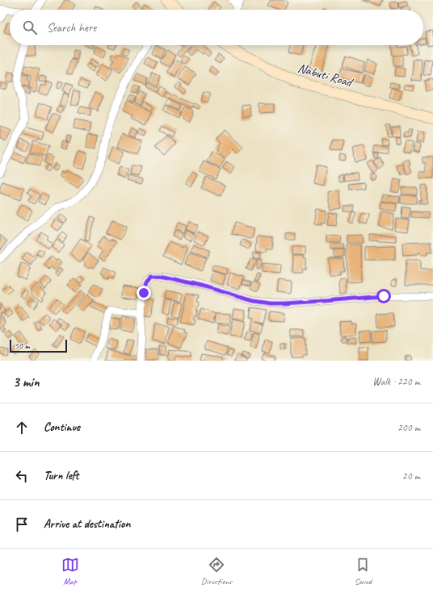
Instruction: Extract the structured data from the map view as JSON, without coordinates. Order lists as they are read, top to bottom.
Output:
{
  "streets": {
    "street": ["Nabuti Road"]
  },
  "scale_bar": "50 m",
  "page": {
    "search": "Search here",
    "scale": "50 m",
    "heading": ["3 min", "Walk · 220 m"],
    "list": [
      ["Continue", "200 m"],
      ["Turn left", "20 m"],
      "Arrive at destination"
    ],
    "nav": ["Map", "Directions", "Saved"]
  }
}
